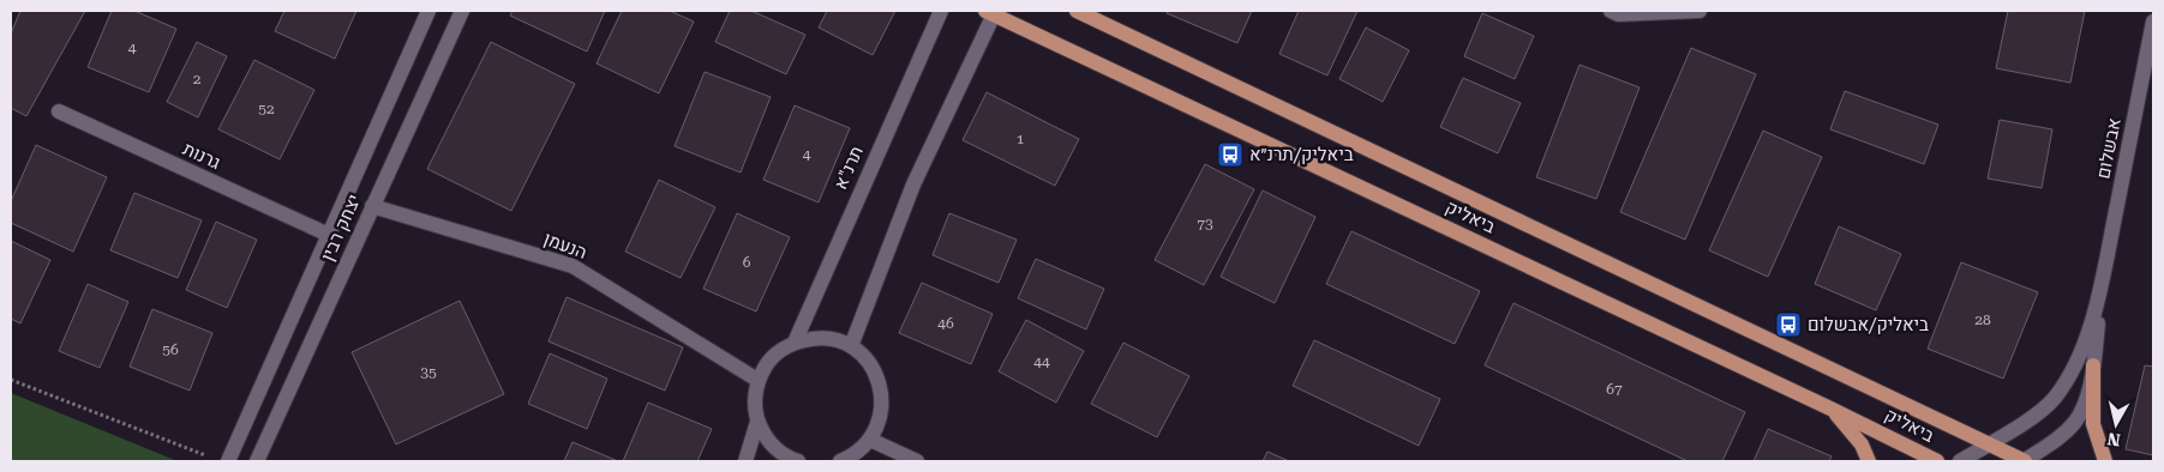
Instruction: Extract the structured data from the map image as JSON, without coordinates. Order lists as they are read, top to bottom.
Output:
{
  "streets": {
    "main road": ["ביאליק"],
    "street": [
      "אבשלום",
      "גרנות",
      "תרנ\"א",
      "יצחק רבין",
      "הנעמן"
    ]
  },
  "crossings": [
    ["אבשלום", "ביאליק"],
    ["גרנות", "יצחק רבין"],
    ["יצחק רבין", "הנעמן"]
  ],
  "places": {
    "bus stop": ["ביאליק/תרנ״א", "ביאליק/אבשלום"]
  },
  "house_numbers": [
    "4",
    "2",
    "52",
    "1",
    "4",
    "73",
    "6",
    "28",
    "46",
    "56",
    "44",
    "35",
    "67"
  ],
  "north": "bottom"
}
